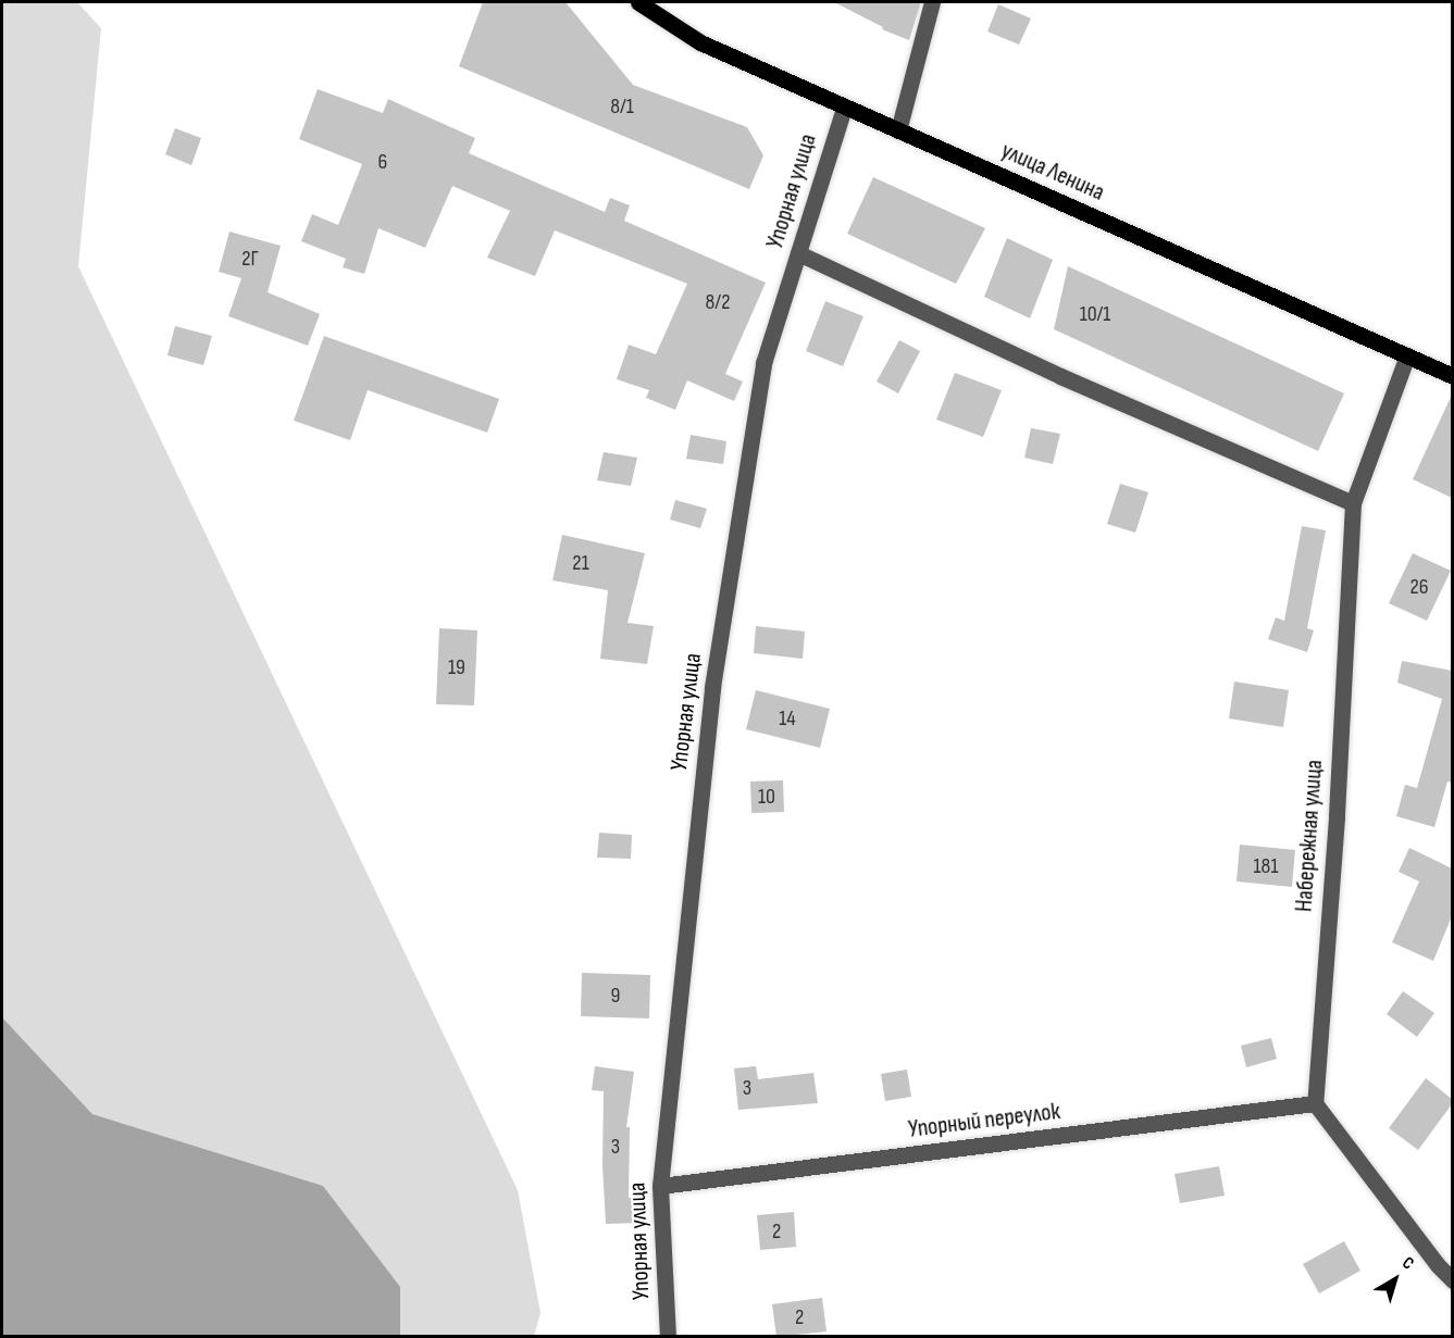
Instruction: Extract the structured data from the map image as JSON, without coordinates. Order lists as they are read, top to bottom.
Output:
{
  "streets": {
    "main road": ["улица Ленина"],
    "street": ["Упорная улица", "Набережная улица", "Упорный переулок"]
  },
  "crossings": [
    ["улица Ленина", "Упорная улица"],
    ["улица Ленина", "Набережная улица"],
    ["Упорная улица", "Упорный переулок"],
    ["Набережная улица", "Упорный переулок"]
  ],
  "house_numbers": [
    "8/1",
    "6",
    "2Г",
    "8/2",
    "10/1",
    "21",
    "26",
    "19",
    "14",
    "10",
    "181",
    "9",
    "3",
    "3",
    "2",
    "2"
  ],
  "north": "top right"
}
